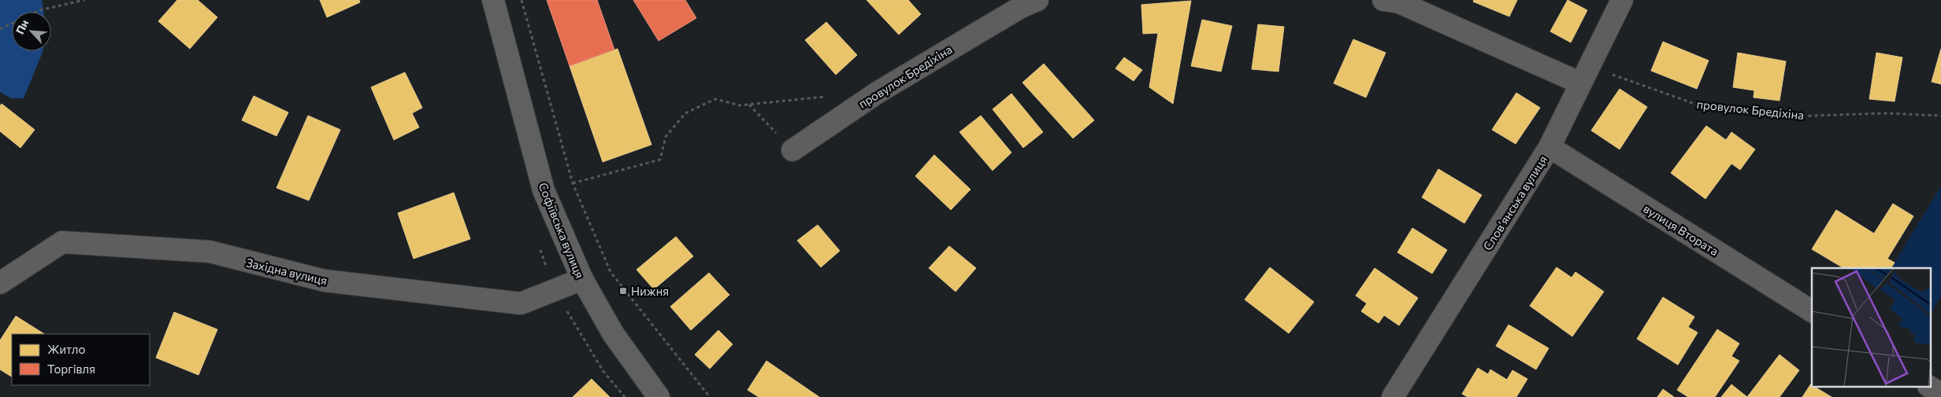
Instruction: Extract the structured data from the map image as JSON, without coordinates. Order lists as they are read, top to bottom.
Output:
{
  "streets": {
    "main road": ["Софіївська вулиця"],
    "street": [
      "провулок Бредіхіна",
      "Словʼянська вулиця",
      "вулиця Втората",
      "Західна вулиця"
    ]
  },
  "crossings": [
    ["провулок Бредіхіна", "Словʼянська вулиця"],
    ["Словʼянська вулиця", "вулиця Втората"],
    ["Софіївська вулиця", "Західна вулиця"]
  ],
  "places": {
    "transit": ["Нижня"]
  },
  "legend": ["Житло", "Торгівля"],
  "north": "top left"
}
